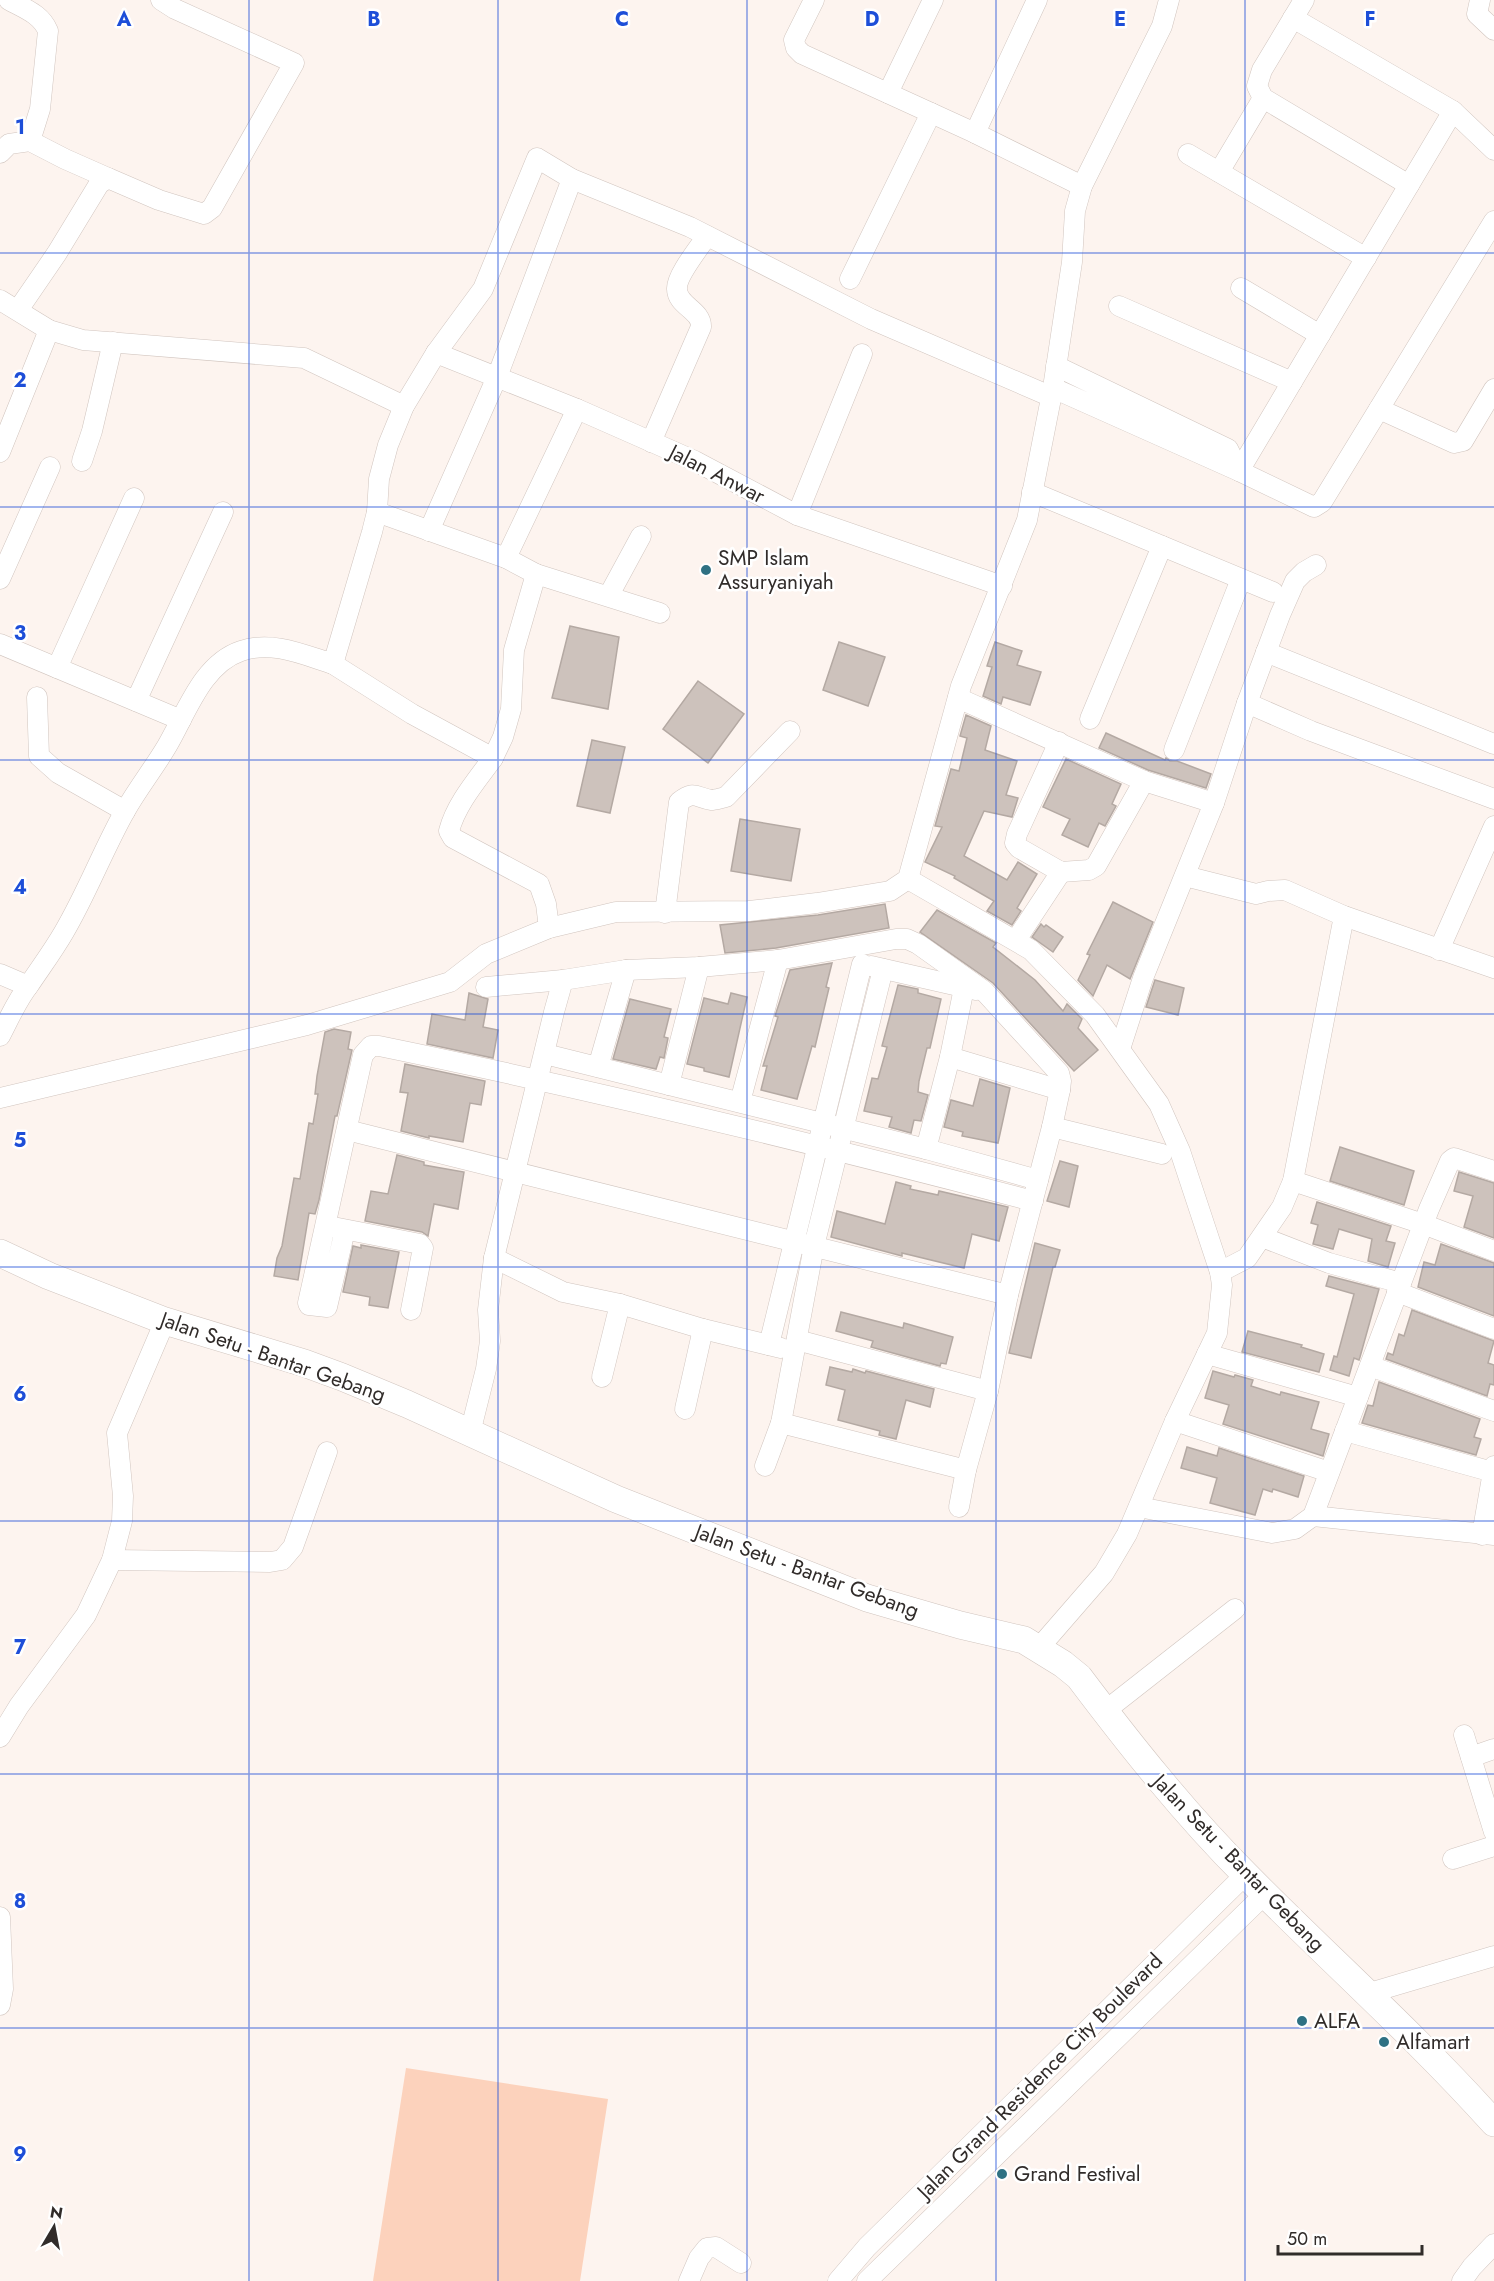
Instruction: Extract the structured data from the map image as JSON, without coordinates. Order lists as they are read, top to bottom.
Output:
{
  "streets": {
    "main road": ["Jalan Setu - Bantar Gebang"],
    "street": ["Jalan Anwar", "Jalan Grand Residence City Boulevard"]
  },
  "crossings": [
    ["Jalan Setu - Bantar Gebang", "Jalan Grand Residence City Boulevard"]
  ],
  "places": [
    "SMP Islam Assuryaniyah",
    "ALFA",
    "Alfamart",
    "Grand Festival"
  ],
  "scale_bar": "50 m",
  "north": "top",
  "grid": {
    "columns": [
      "A",
      "B",
      "C",
      "D",
      "E",
      "F"
    ],
    "rows": [
      "1",
      "2",
      "3",
      "4",
      "5",
      "6",
      "7",
      "8",
      "9"
    ]
  }
}
